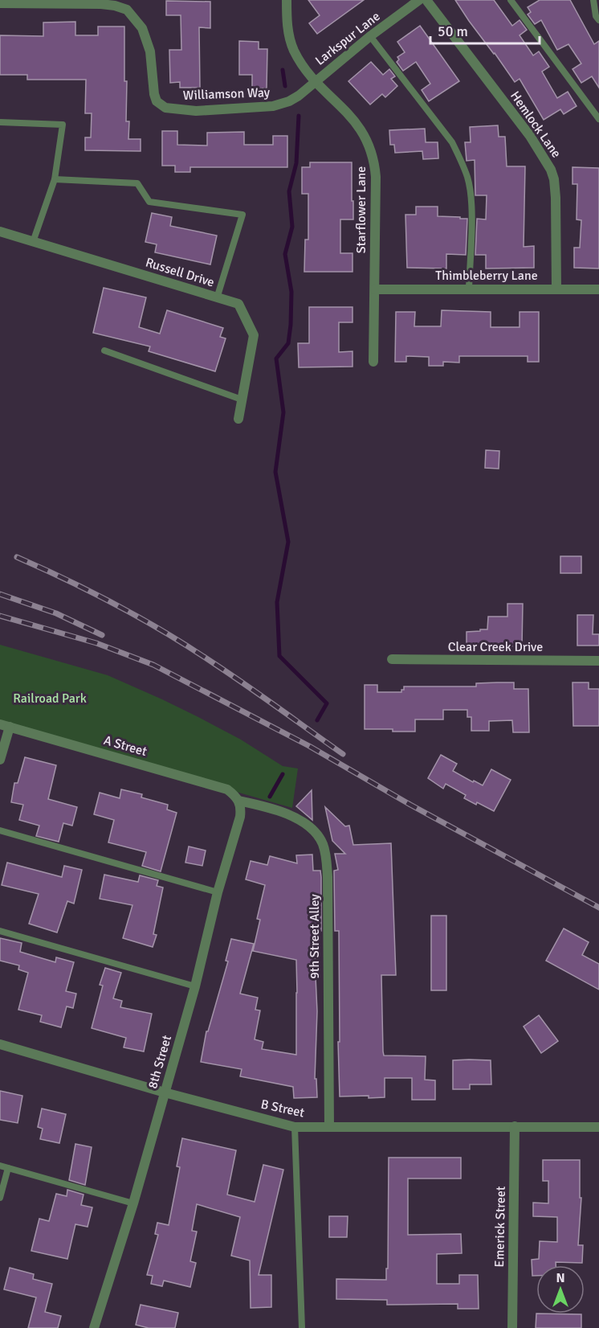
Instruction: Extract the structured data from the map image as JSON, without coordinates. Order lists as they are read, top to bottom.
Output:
{
  "streets": {
    "street": [
      "Larkspur Lane",
      "Williamson Way",
      "Hemlock Lane",
      "Starflower Lane",
      "Russell Drive",
      "Thimbleberry Lane",
      "Clear Creek Drive",
      "A Street",
      "9th Street Alley",
      "8th Street",
      "B Street",
      "Emerick Street"
    ]
  },
  "crossings": [
    ["Larkspur Lane", "Williamson Way"],
    ["Larkspur Lane", "Starflower Lane"],
    ["Williamson Way", "Starflower Lane"],
    ["Hemlock Lane", "Thimbleberry Lane"],
    ["Starflower Lane", "Thimbleberry Lane"],
    ["A Street", "9th Street Alley"],
    ["A Street", "8th Street"],
    ["9th Street Alley", "8th Street"],
    ["9th Street Alley", "B Street"],
    ["8th Street", "B Street"],
    ["B Street", "Emerick Street"]
  ],
  "parks": ["Railroad Park"],
  "scale_bar": "50 m",
  "north": "top"
}
